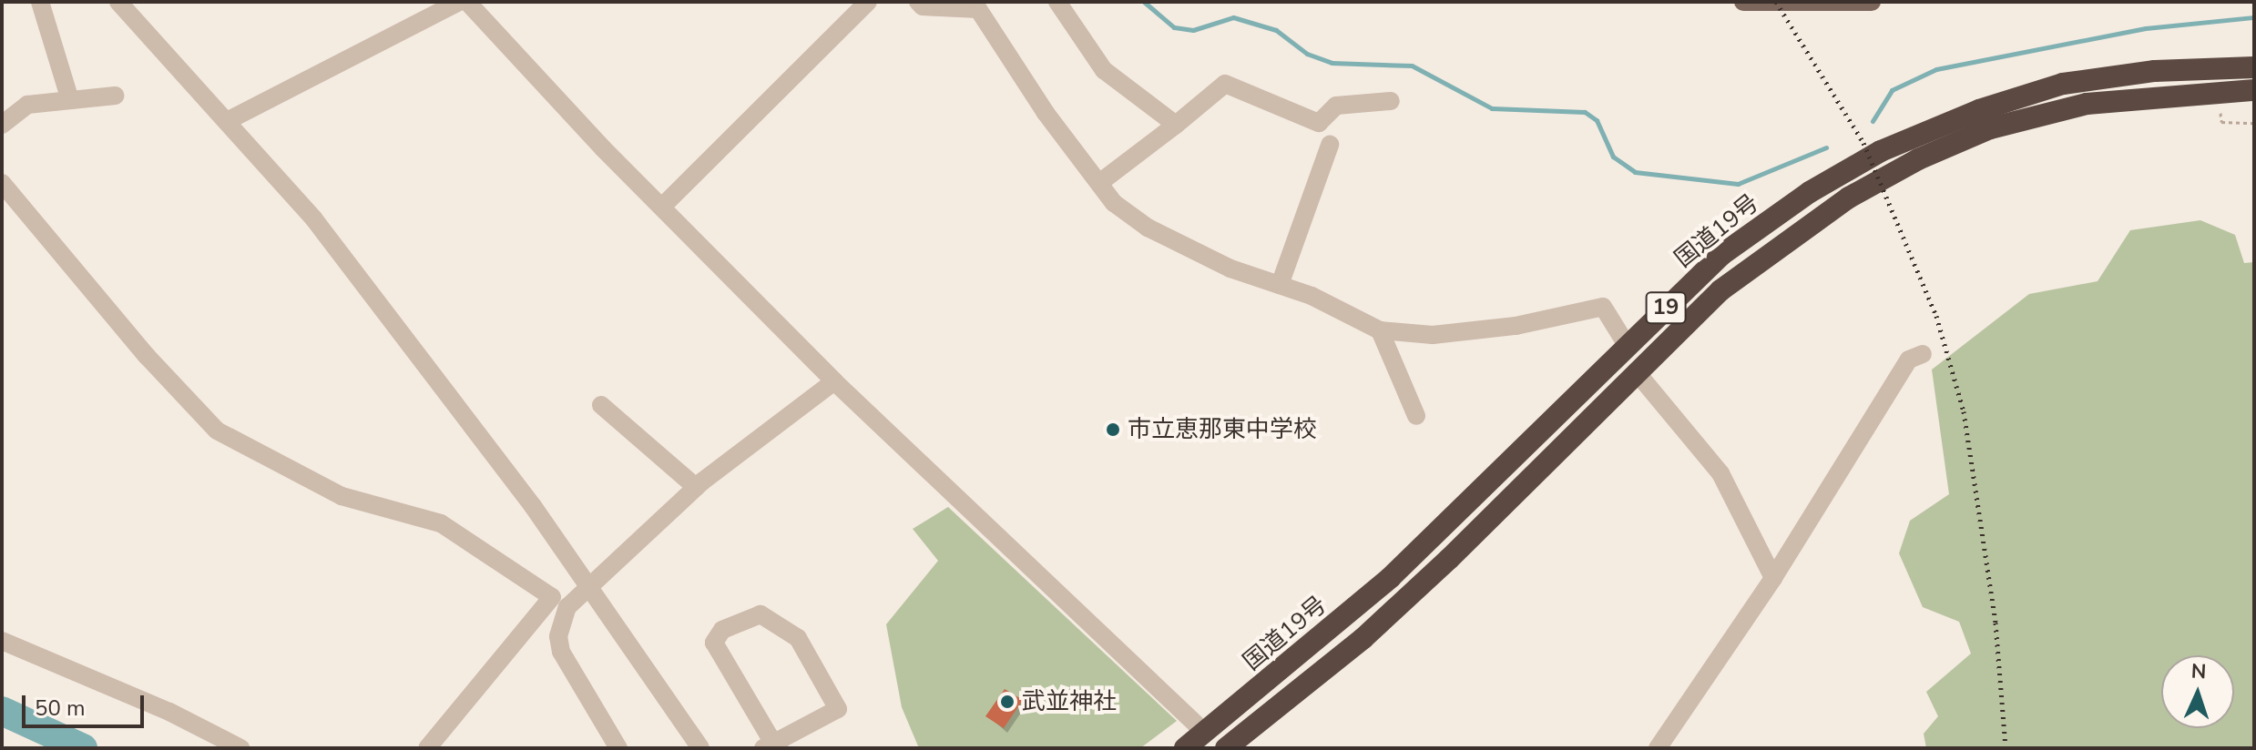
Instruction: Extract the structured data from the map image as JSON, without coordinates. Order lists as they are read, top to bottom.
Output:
{
  "streets": {
    "highway": ["国道19号", "19"]
  },
  "places": ["市立恵那東中学校", "武並神社"],
  "scale_bar": "50 m",
  "north": "top"
}
